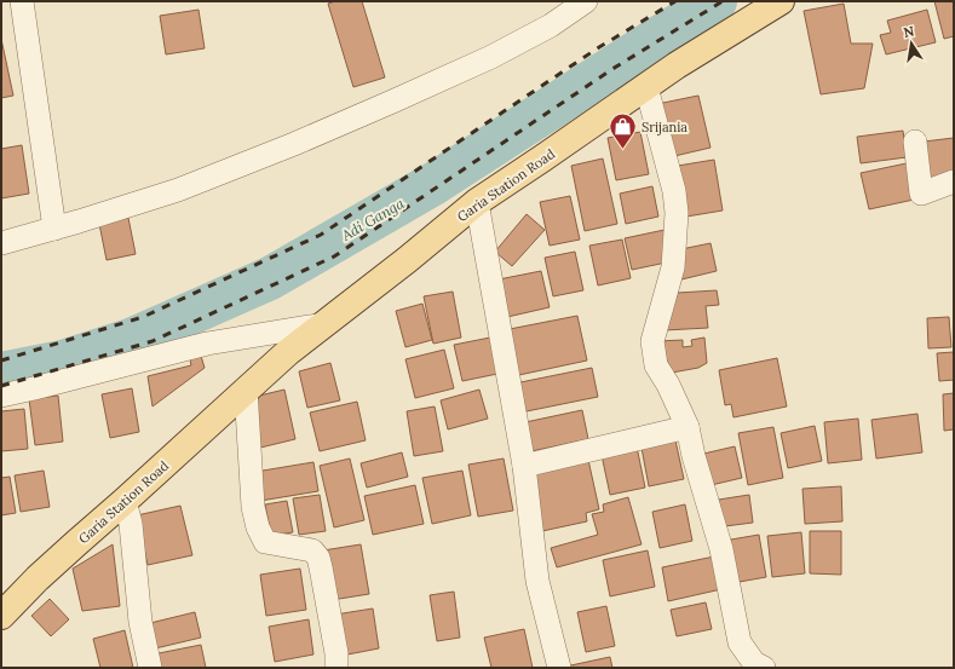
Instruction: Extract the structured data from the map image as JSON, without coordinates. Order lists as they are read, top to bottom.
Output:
{
  "streets": {
    "main road": ["Garia Station Road"]
  },
  "water": ["Adi Ganga"],
  "places": {
    "shop": ["Srijania"]
  },
  "north": "top"
}
